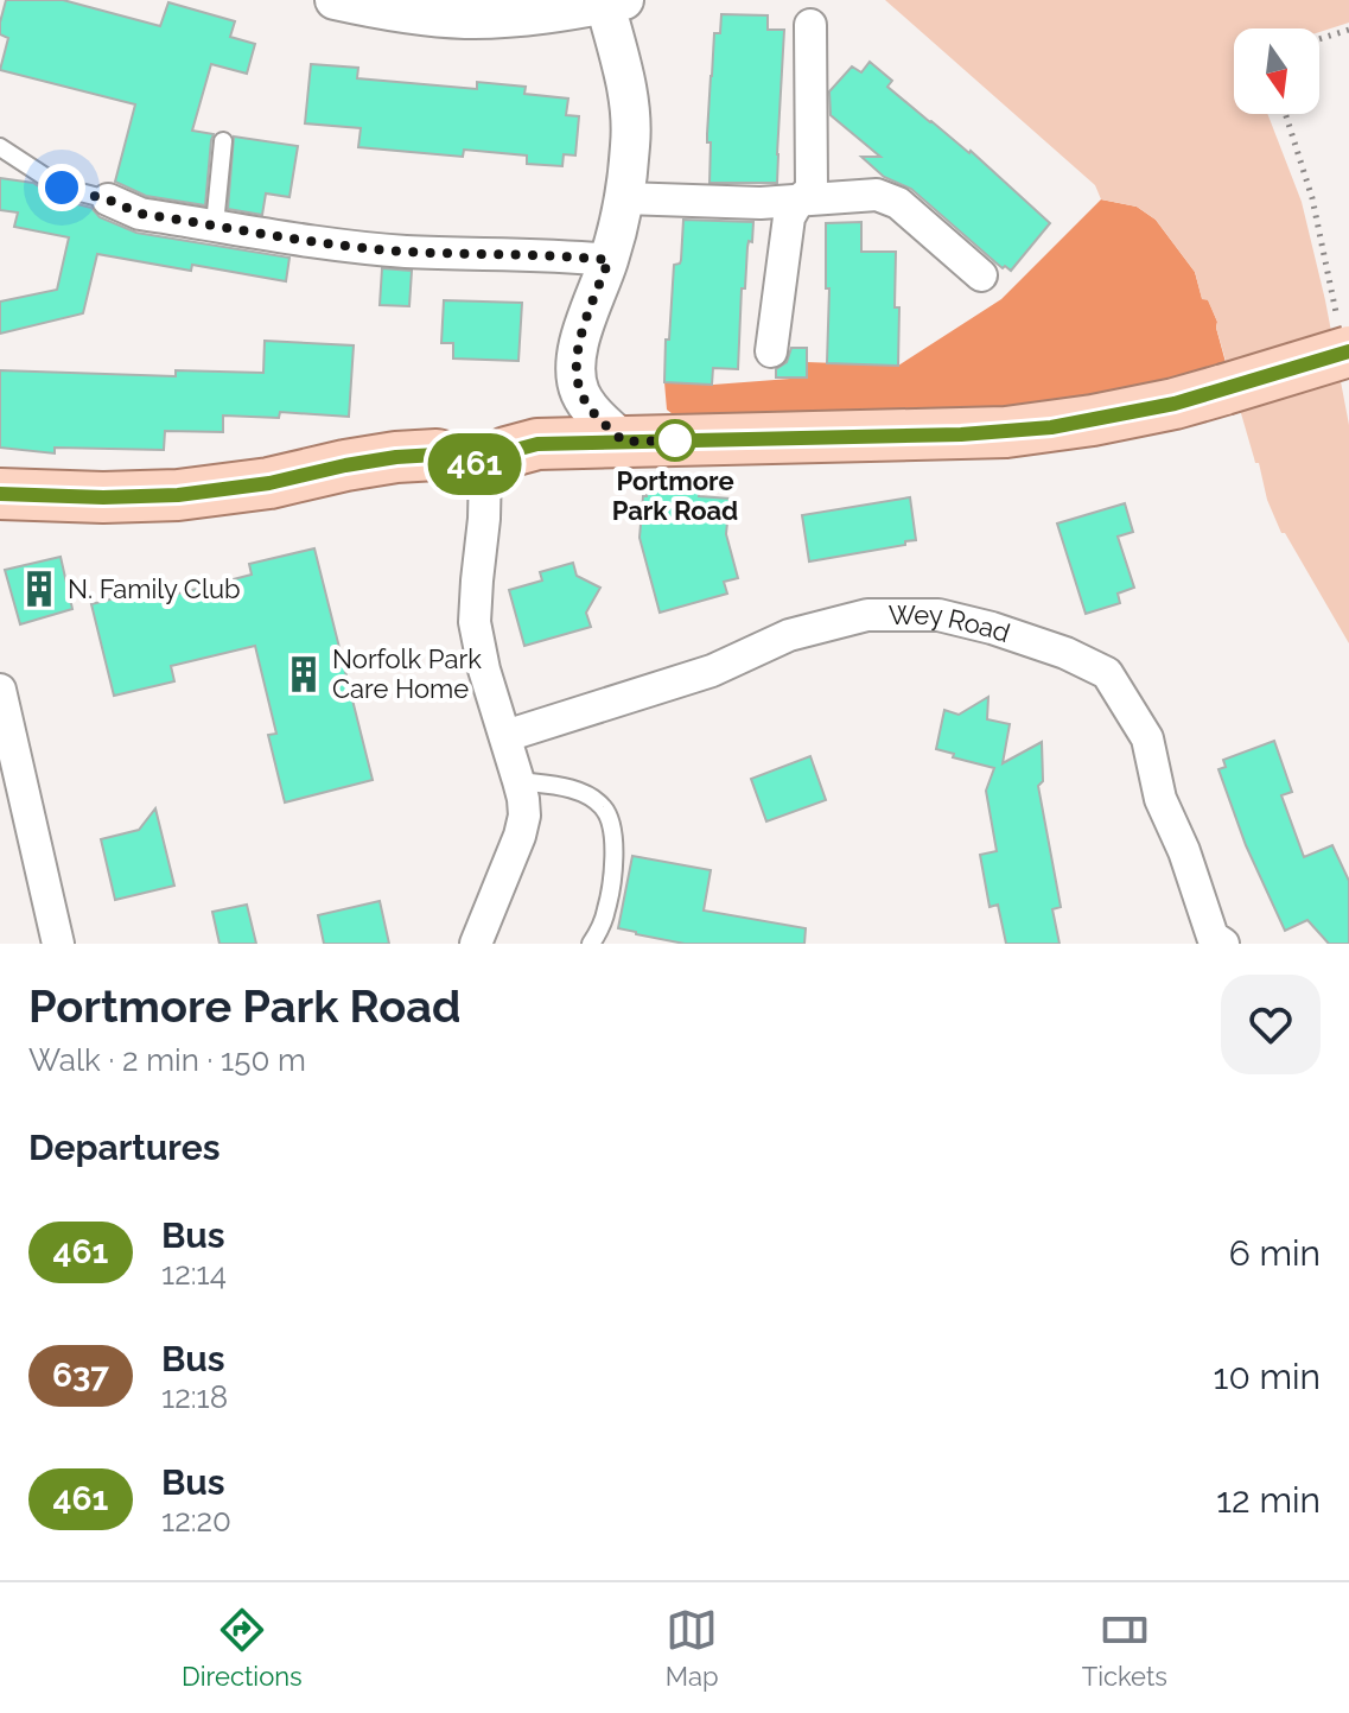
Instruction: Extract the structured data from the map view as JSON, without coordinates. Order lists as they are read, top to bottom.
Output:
{
  "streets": {
    "street": ["Wey Road"]
  },
  "places": {
    "other": ["Portmore Park Road"],
    "building": ["N. Family Club", "Norfolk Park Care Home"]
  },
  "lines": ["bus line 461"],
  "north": "bottom",
  "page": {
    "on_map": "461",
    "heading": [
      ["Portmore Park Road", "Walk · 2 min · 150 m"],
      "Departures"
    ],
    "list": [
      {
        "mark": "461",
        "name": "Bus",
        "note": "12:14",
        "value": "6 min"
      },
      {
        "mark": "637",
        "name": "Bus",
        "note": "12:18",
        "value": "10 min"
      },
      {
        "mark": "461",
        "name": "Bus",
        "note": "12:20",
        "value": "12 min"
      }
    ],
    "tabs": ["Directions", "Map", "Tickets"]
  }
}
